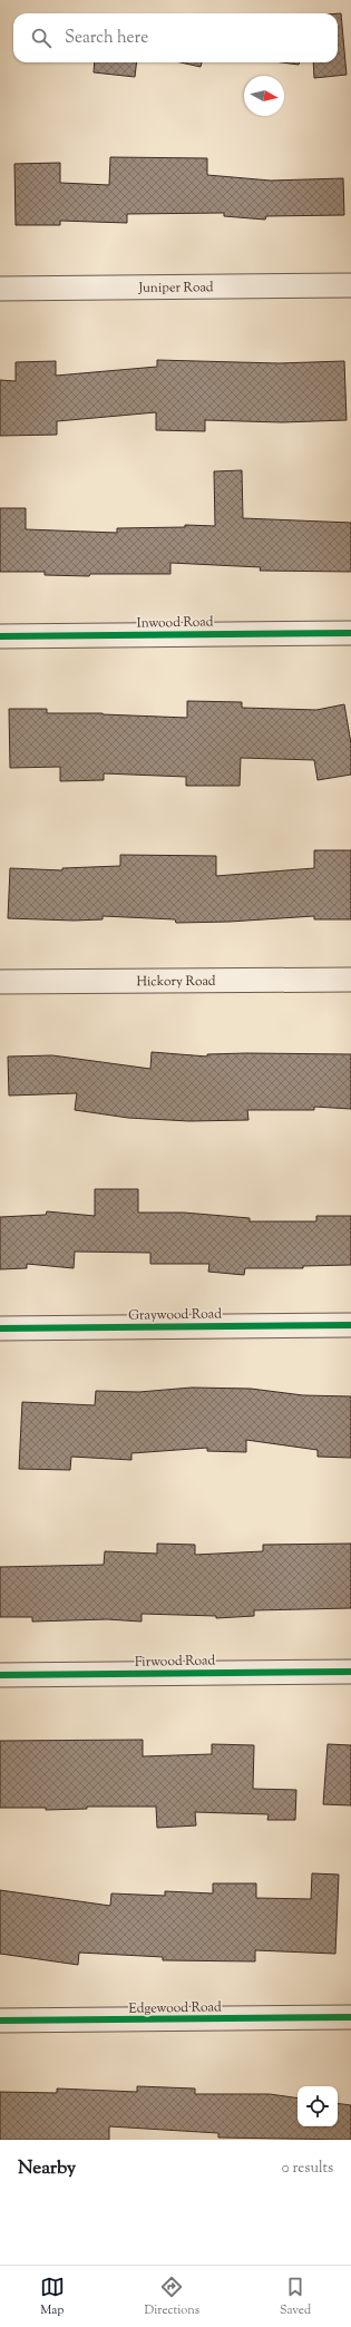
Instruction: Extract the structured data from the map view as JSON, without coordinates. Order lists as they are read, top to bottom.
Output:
{
  "streets": {
    "street": [
      "Juniper Road",
      "Inwood Road",
      "Hickory Road",
      "Graywood Road",
      "Firwood Road",
      "Edgewood Road"
    ]
  },
  "north": "right",
  "page": {
    "search": "Search here",
    "heading": ["Nearby", "0 results"],
    "nav": ["Map", "Directions", "Saved"]
  }
}
